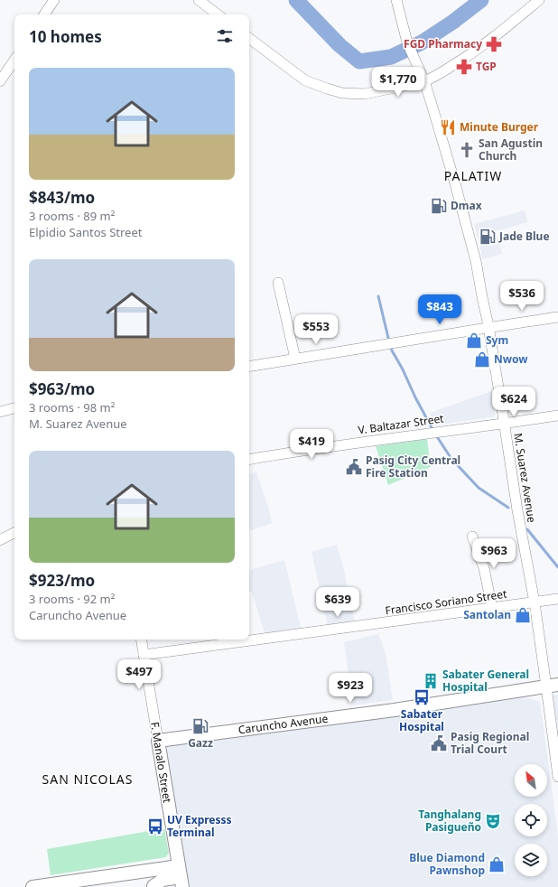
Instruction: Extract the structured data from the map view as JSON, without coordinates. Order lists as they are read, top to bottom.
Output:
{
  "streets": {
    "main road": ["Caruncho Avenue", "F. Manalo Street"],
    "street": ["V. Baltazar Street", "M. Suarez Avenue", "Francisco Soriano Street"]
  },
  "crossings": [
    ["V. Baltazar Street", "M. Suarez Avenue"],
    ["M. Suarez Avenue", "Francisco Soriano Street"],
    ["M. Suarez Avenue", "Caruncho Avenue"],
    ["Francisco Soriano Street", "F. Manalo Street"],
    ["Caruncho Avenue", "F. Manalo Street"]
  ],
  "districts": ["PALATIW", "SAN NICOLAS"],
  "places": {
    "pharmacy": ["FGD Pharmacy", "TGP"],
    "restaurant": ["Minute Burger"],
    "church": ["San Agustin Church"],
    "fuel station": ["Dmax", "Jade Blue", "Gazz"],
    "shop": [
      "Sym",
      "Nwow",
      "Santolan",
      "Blue Diamond Pawnshop"
    ],
    "public building": ["Pasig City Central Fire Station", "Pasig Regional Trial Court"],
    "building": ["Sabater General Hospital"],
    "bus stop": ["Sabater Hospital", "UV Expresss Terminal"],
    "theatre": ["Tanghalang Pasigueño"]
  },
  "north": "top left",
  "page": {
    "heading": "10 homes",
    "list": [
      {
        "name": "$843/mo",
        "note": "3 rooms · 89 m² · Elpidio Santos Street"
      },
      {
        "name": "$963/mo",
        "note": "3 rooms · 98 m² · M. Suarez Avenue"
      },
      {
        "name": "$923/mo",
        "note": "3 rooms · 92 m² · Caruncho Avenue"
      }
    ],
    "price": [
      "$1,770",
      "$536",
      "$843",
      "$553",
      "$624",
      "$419",
      "$963",
      "$639",
      "$497",
      "$923"
    ]
  }
}
